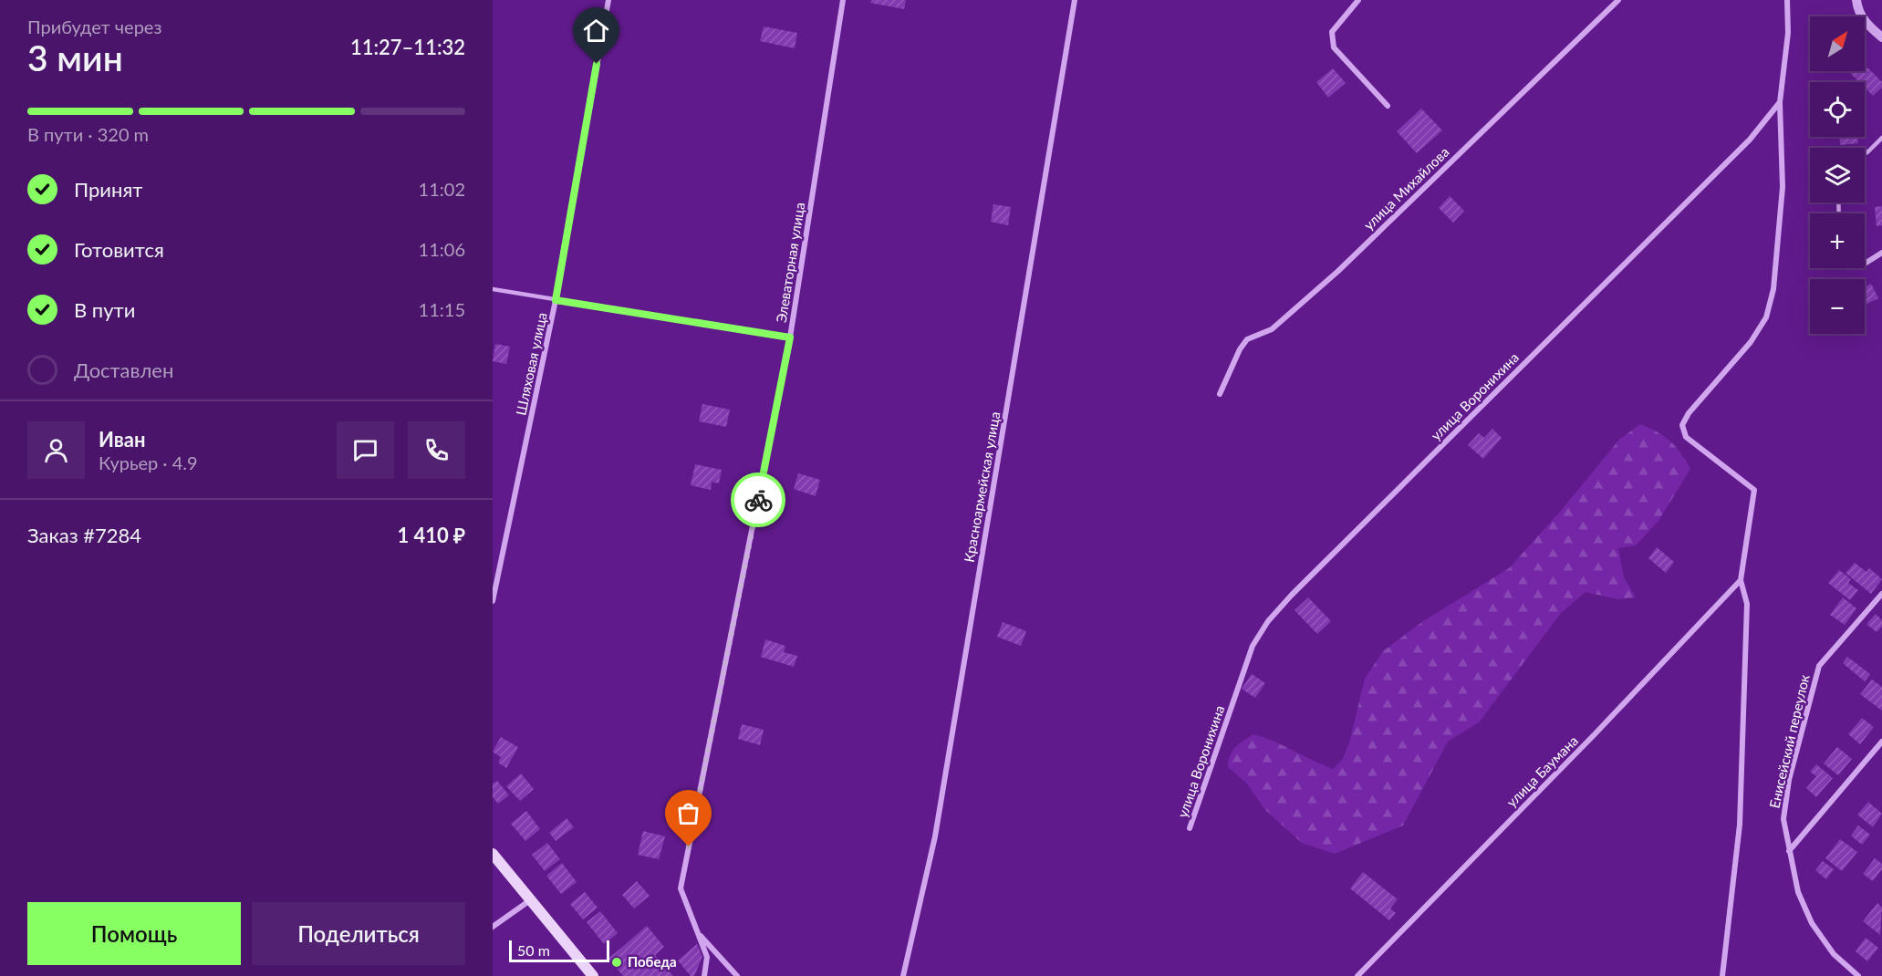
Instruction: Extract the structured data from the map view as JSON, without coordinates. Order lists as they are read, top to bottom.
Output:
{
  "streets": {
    "street": [
      "улица Михайлова",
      "Элеваторная улица",
      "Шляховая улица",
      "улица Воронихина",
      "Красноармейская улица",
      "Енисейский переулок",
      "улица Баумана"
    ]
  },
  "places": ["Победа"],
  "scale_bar": "50 m",
  "north": "top right",
  "page": {
    "heading": ["3 мин", "Прибудет через", "11:27–11:32"],
    "panel": [
      "Иван",
      "Курьер · 4.9",
      "Заказ #7284",
      "1 410 ₽"
    ],
    "map_buttons": ["+", "−"],
    "bar": "В пути · 320 m",
    "list": [
      ["Принят", "11:02"],
      ["Готовится", "11:06"],
      ["В пути", "11:15"],
      "Доставлен"
    ],
    "buttons": ["Помощь", "Поделиться"],
    "scale": "50 m"
  }
}
